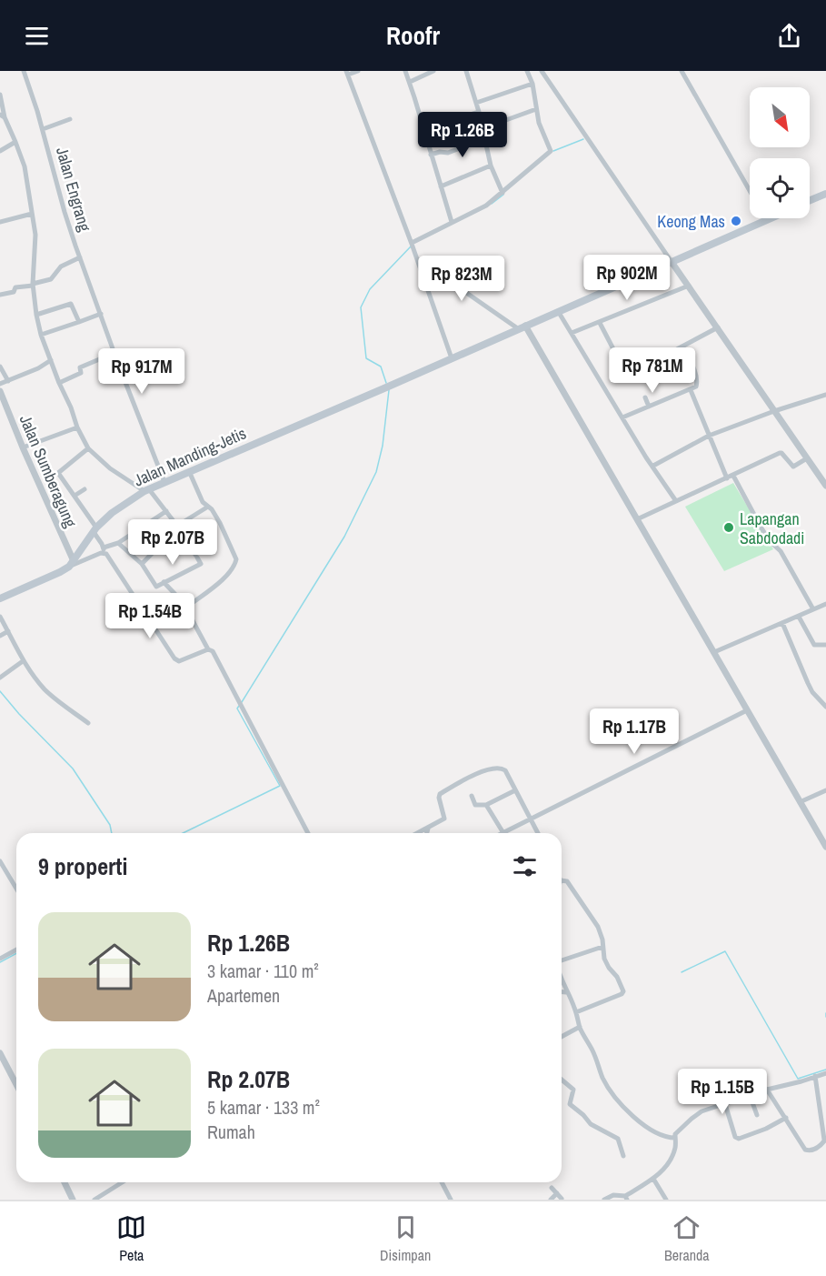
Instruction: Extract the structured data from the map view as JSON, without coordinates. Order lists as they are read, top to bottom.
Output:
{
  "streets": {
    "main road": ["Jalan Manding-Jetis"],
    "street": ["Jalan Engrang", "Jalan Sumberagung"]
  },
  "crossings": [
    ["Jalan Engrang", "Jalan Manding-Jetis"],
    ["Jalan Manding-Jetis", "Jalan Sumberagung"]
  ],
  "places": ["Keong Mas", "Lapangan Sabdodadi"],
  "north": "bottom right",
  "page": {
    "header": "Roofr",
    "price": [
      "Rp 1.26B",
      "Rp 902M",
      "Rp 823M",
      "Rp 781M",
      "Rp 917M",
      "Rp 2.07B",
      "Rp 1.54B",
      "Rp 1.17B",
      "Rp 1.15B"
    ],
    "heading": "9 properti",
    "list": [
      {
        "name": "Rp 1.26B",
        "note": "3 kamar · 110 m² · Apartemen"
      },
      {
        "name": "Rp 2.07B",
        "note": "5 kamar · 133 m² · Rumah"
      }
    ],
    "tabs": ["Peta", "Disimpan", "Beranda"]
  }
}
